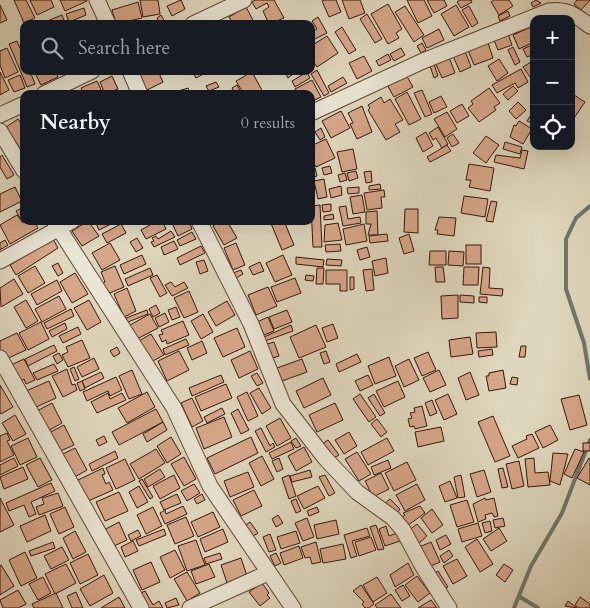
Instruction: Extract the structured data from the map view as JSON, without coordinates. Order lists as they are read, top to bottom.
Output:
{
  "page": {
    "map_buttons": ["+", "−"],
    "search": "Search here",
    "heading": ["Nearby", "0 results"]
  }
}
